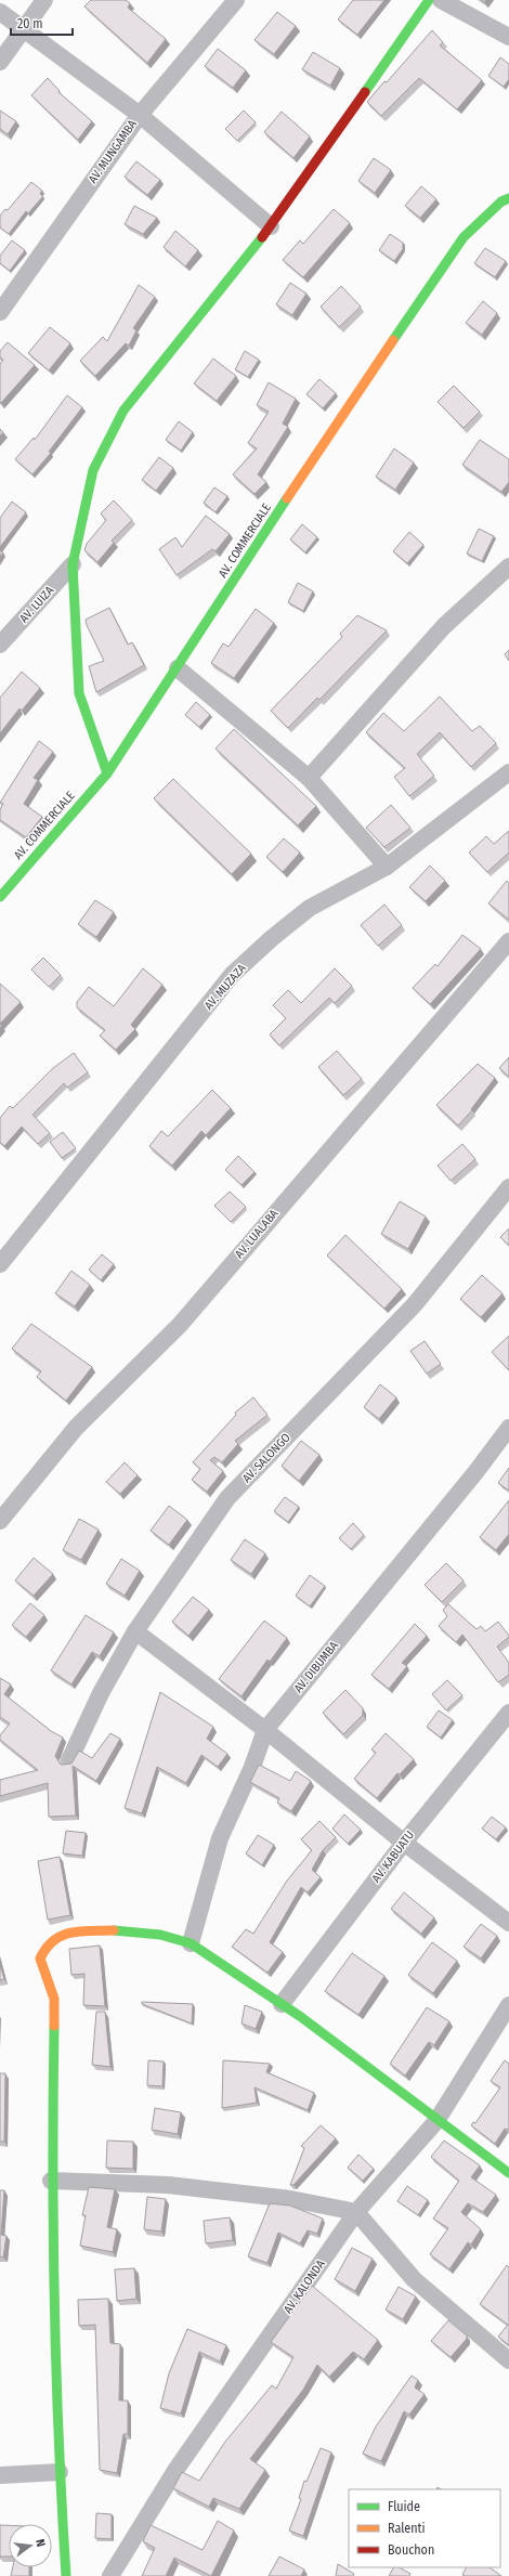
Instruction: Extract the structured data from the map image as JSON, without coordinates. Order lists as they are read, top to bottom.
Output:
{
  "streets": {
    "street": [
      "AV. MUNGAMBA",
      "AV. COMMERCIALE",
      "AV. LUIZA",
      "AV. MUZAZA",
      "AV. LUALABA",
      "AV. SALONGO",
      "AV. DIBUMBA",
      "AV. KABUATU",
      "AV. KALONDA"
    ]
  },
  "legend": ["Fluide", "Ralenti", "Bouchon"],
  "scale_bar": "20 m",
  "north": "right"
}
